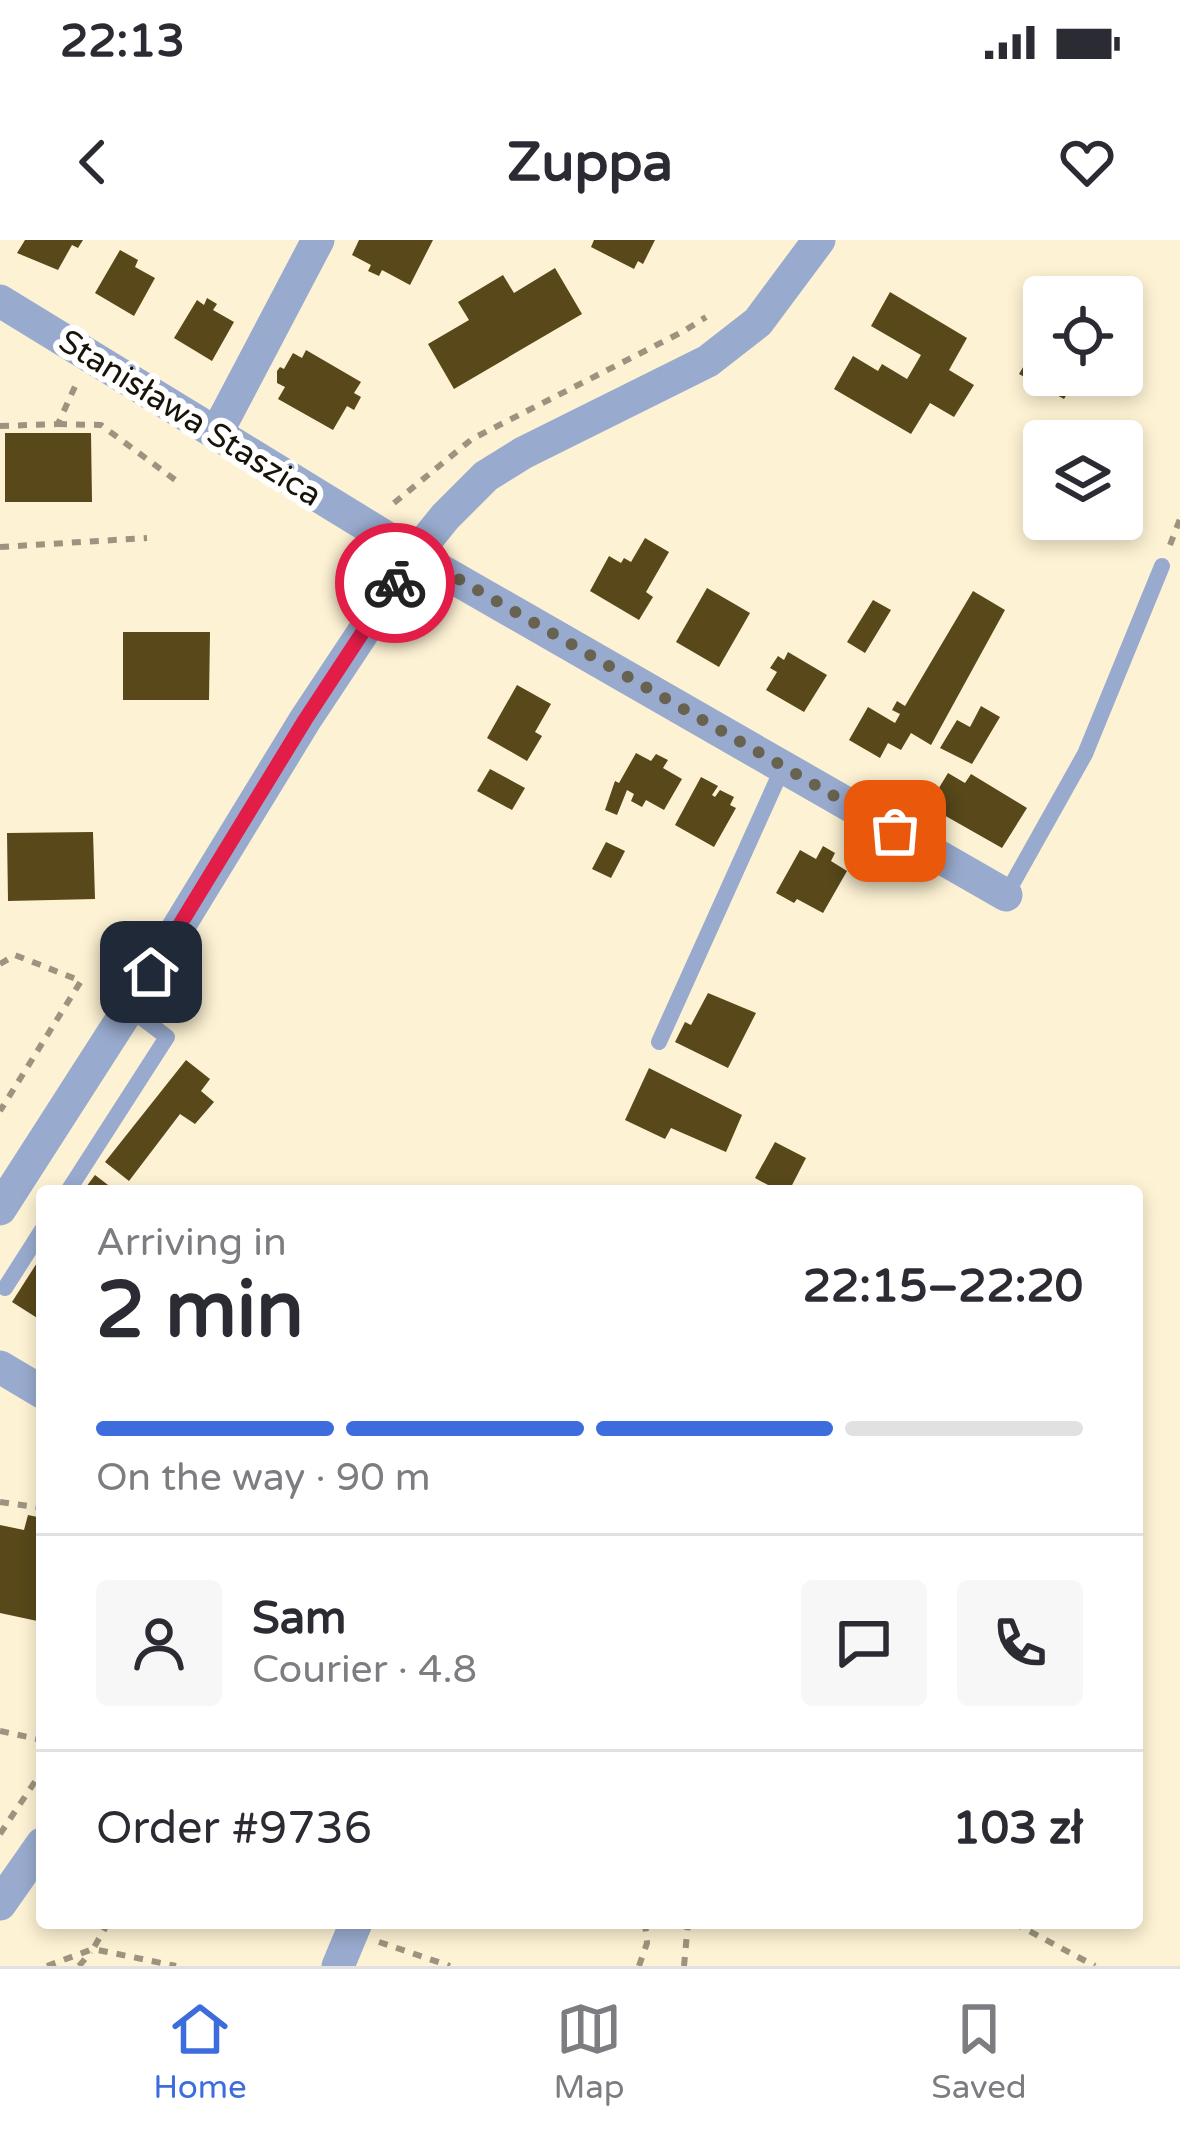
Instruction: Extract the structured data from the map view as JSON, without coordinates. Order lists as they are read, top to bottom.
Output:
{
  "streets": {
    "street": ["Stanisława Staszica"]
  },
  "page": {
    "status": "22:13",
    "header": "Zuppa",
    "heading": ["2 min", "Arriving in", "22:15–22:20"],
    "panel": [
      "Sam",
      "Courier · 4.8",
      "Order #9736",
      "103 zł"
    ],
    "bar": "On the way · 90 m",
    "tabs": ["Home", "Map", "Saved"]
  }
}
